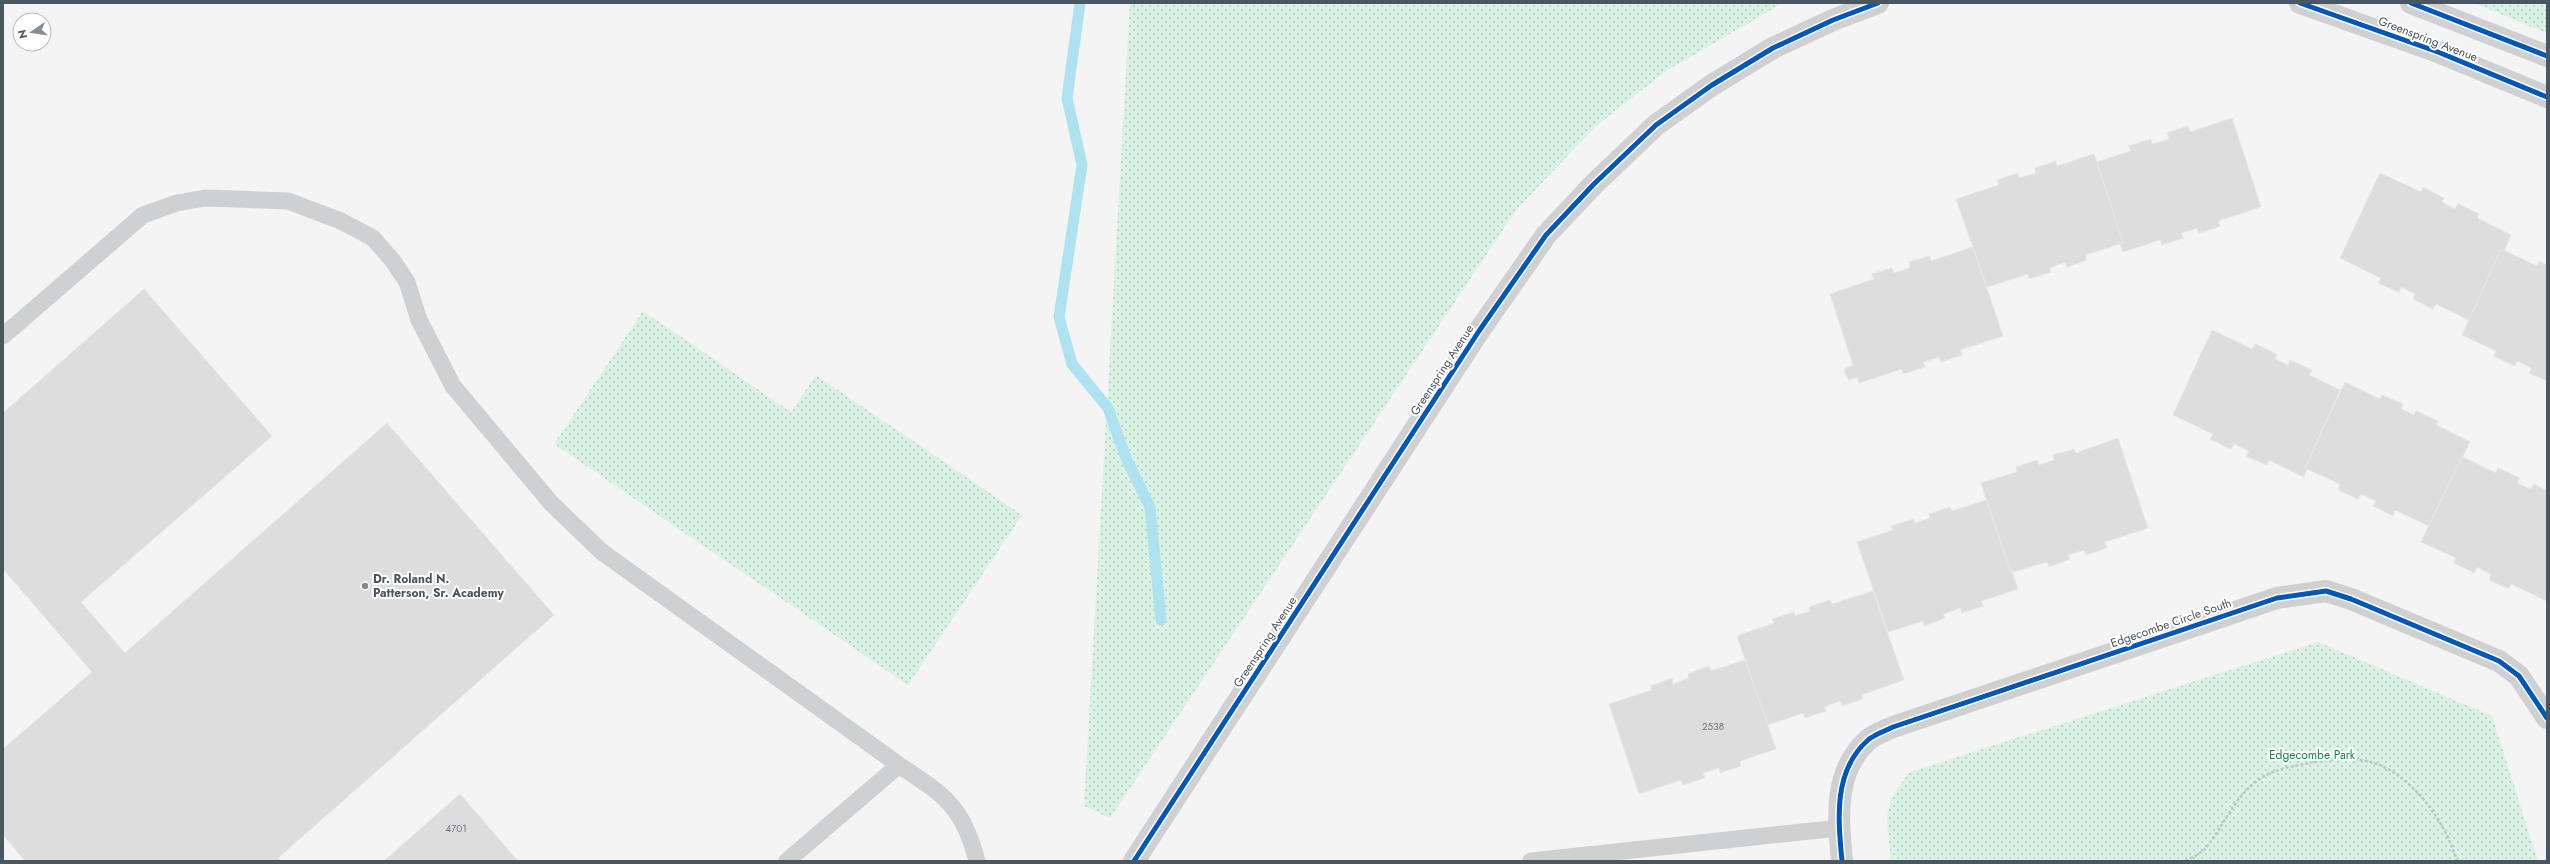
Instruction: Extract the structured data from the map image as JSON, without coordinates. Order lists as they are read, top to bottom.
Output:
{
  "streets": {
    "main road": ["Greenspring Avenue"],
    "street": ["Edgecombe Circle South"]
  },
  "parks": ["Edgecombe Park"],
  "places": ["Dr. Roland N. Patterson, Sr. Academy"],
  "house_numbers": ["2538", "4701"],
  "north": "left"
}
